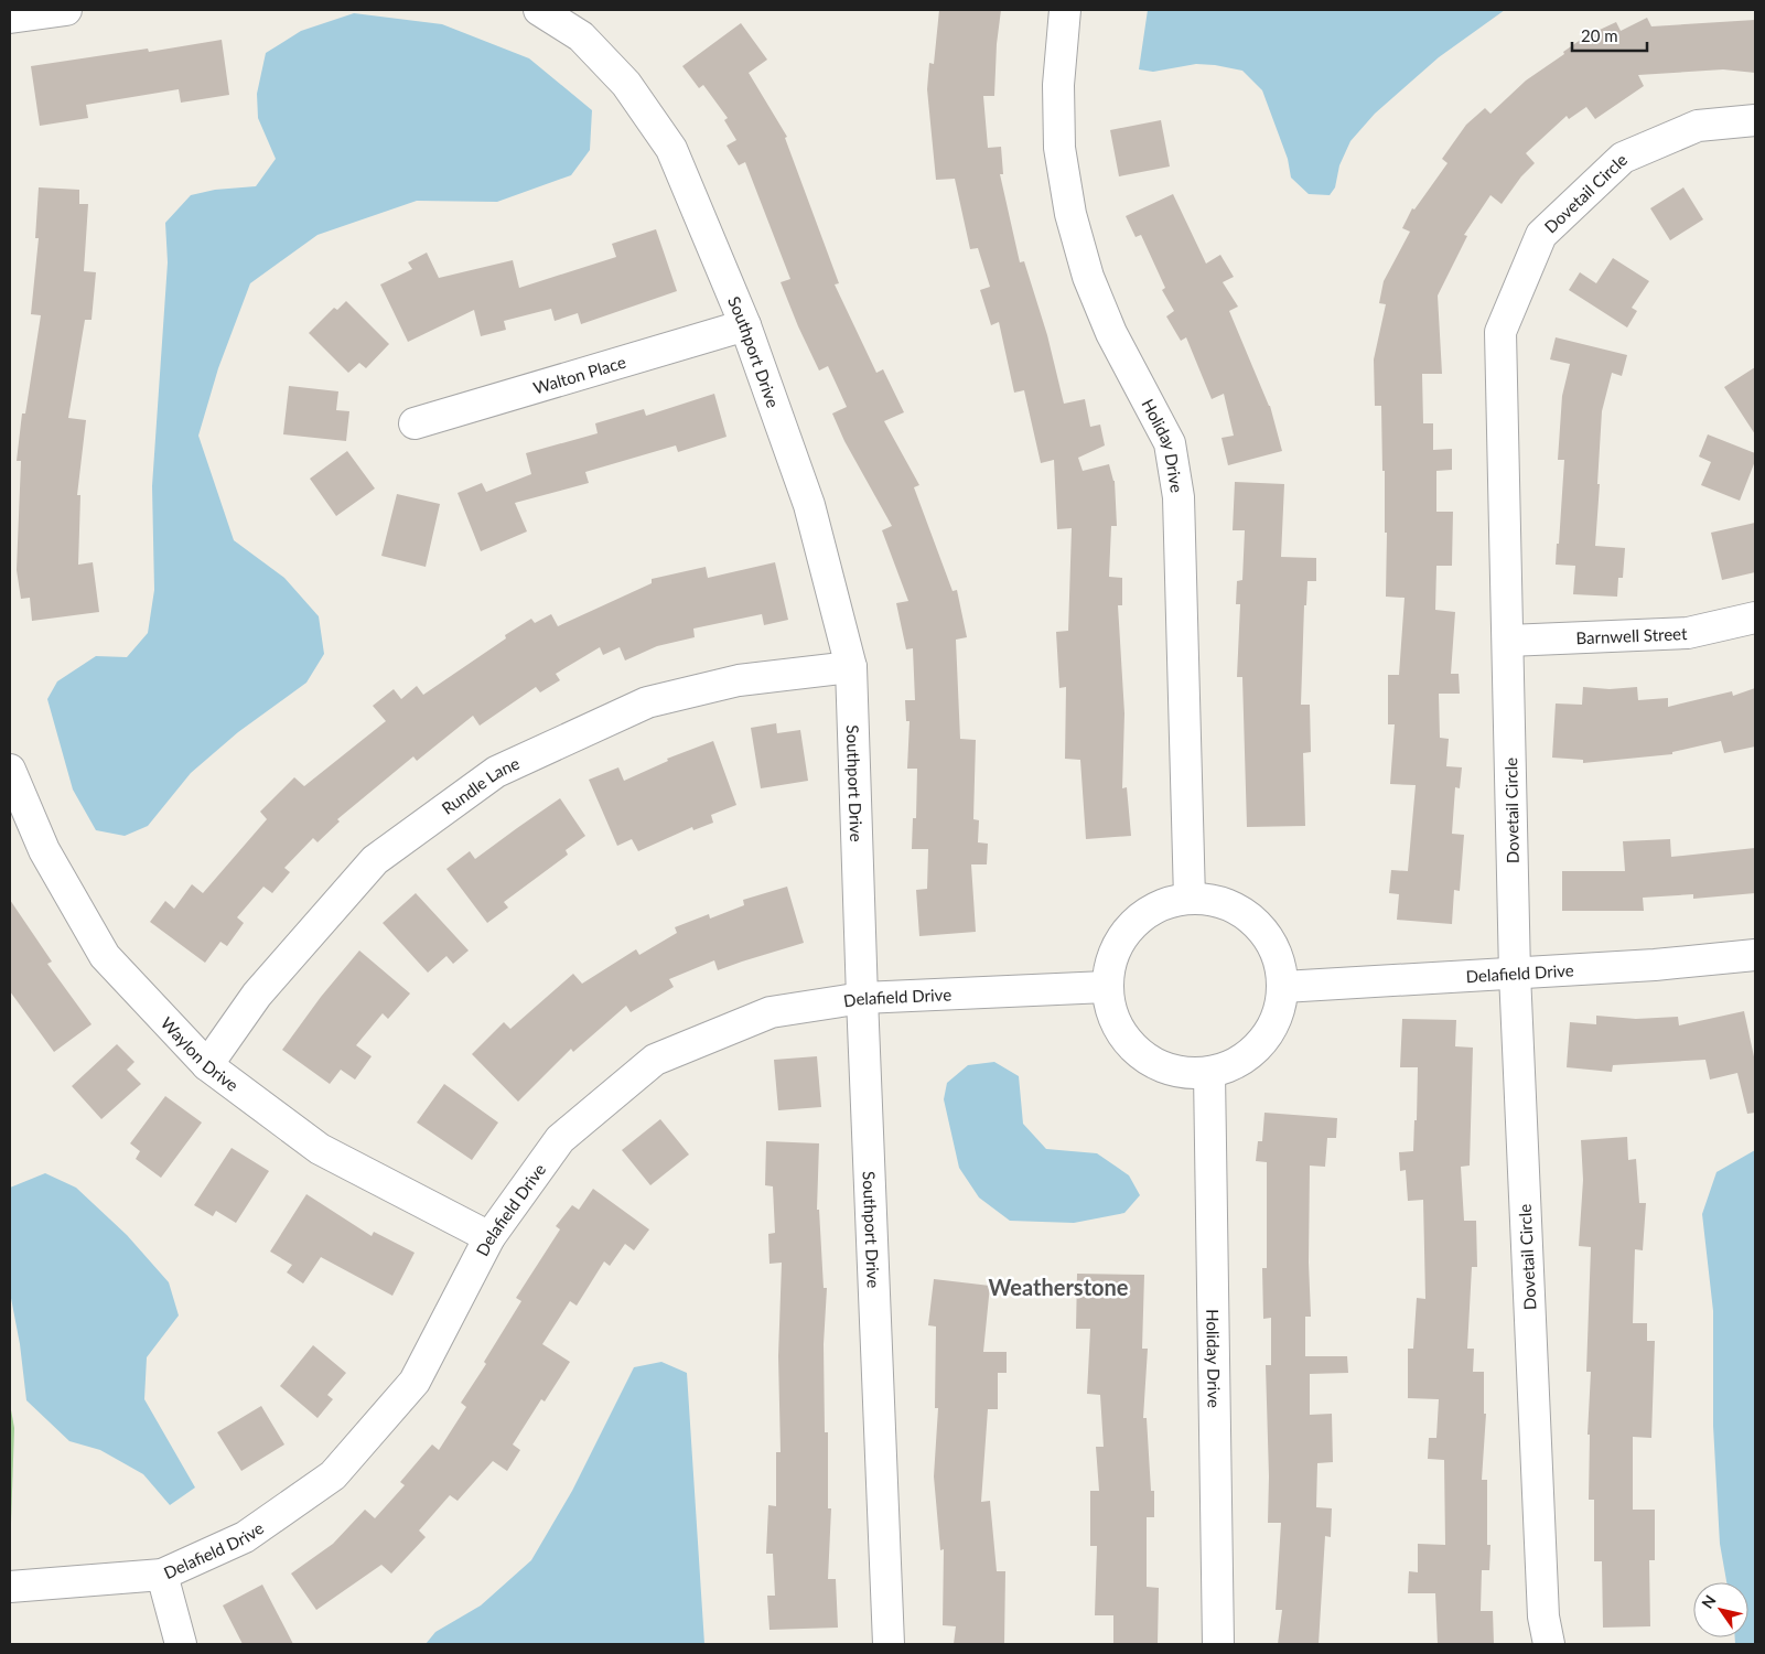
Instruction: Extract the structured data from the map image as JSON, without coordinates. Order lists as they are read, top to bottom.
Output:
{
  "streets": {
    "street": [
      "Dovetail Circle",
      "Southport Drive",
      "Walton Place",
      "Holiday Drive",
      "Barnwell Street",
      "Rundle Lane",
      "Delafield Drive",
      "Waylon Drive"
    ]
  },
  "crossings": [
    ["Dovetail Circle", "Barnwell Street"],
    ["Dovetail Circle", "Delafield Drive"],
    ["Southport Drive", "Walton Place"],
    ["Southport Drive", "Rundle Lane"],
    ["Southport Drive", "Delafield Drive"],
    ["Holiday Drive", "Delafield Drive"],
    ["Rundle Lane", "Waylon Drive"],
    ["Delafield Drive", "Waylon Drive"]
  ],
  "districts": ["Weatherstone"],
  "scale_bar": "20 m",
  "north": "top left"
}
